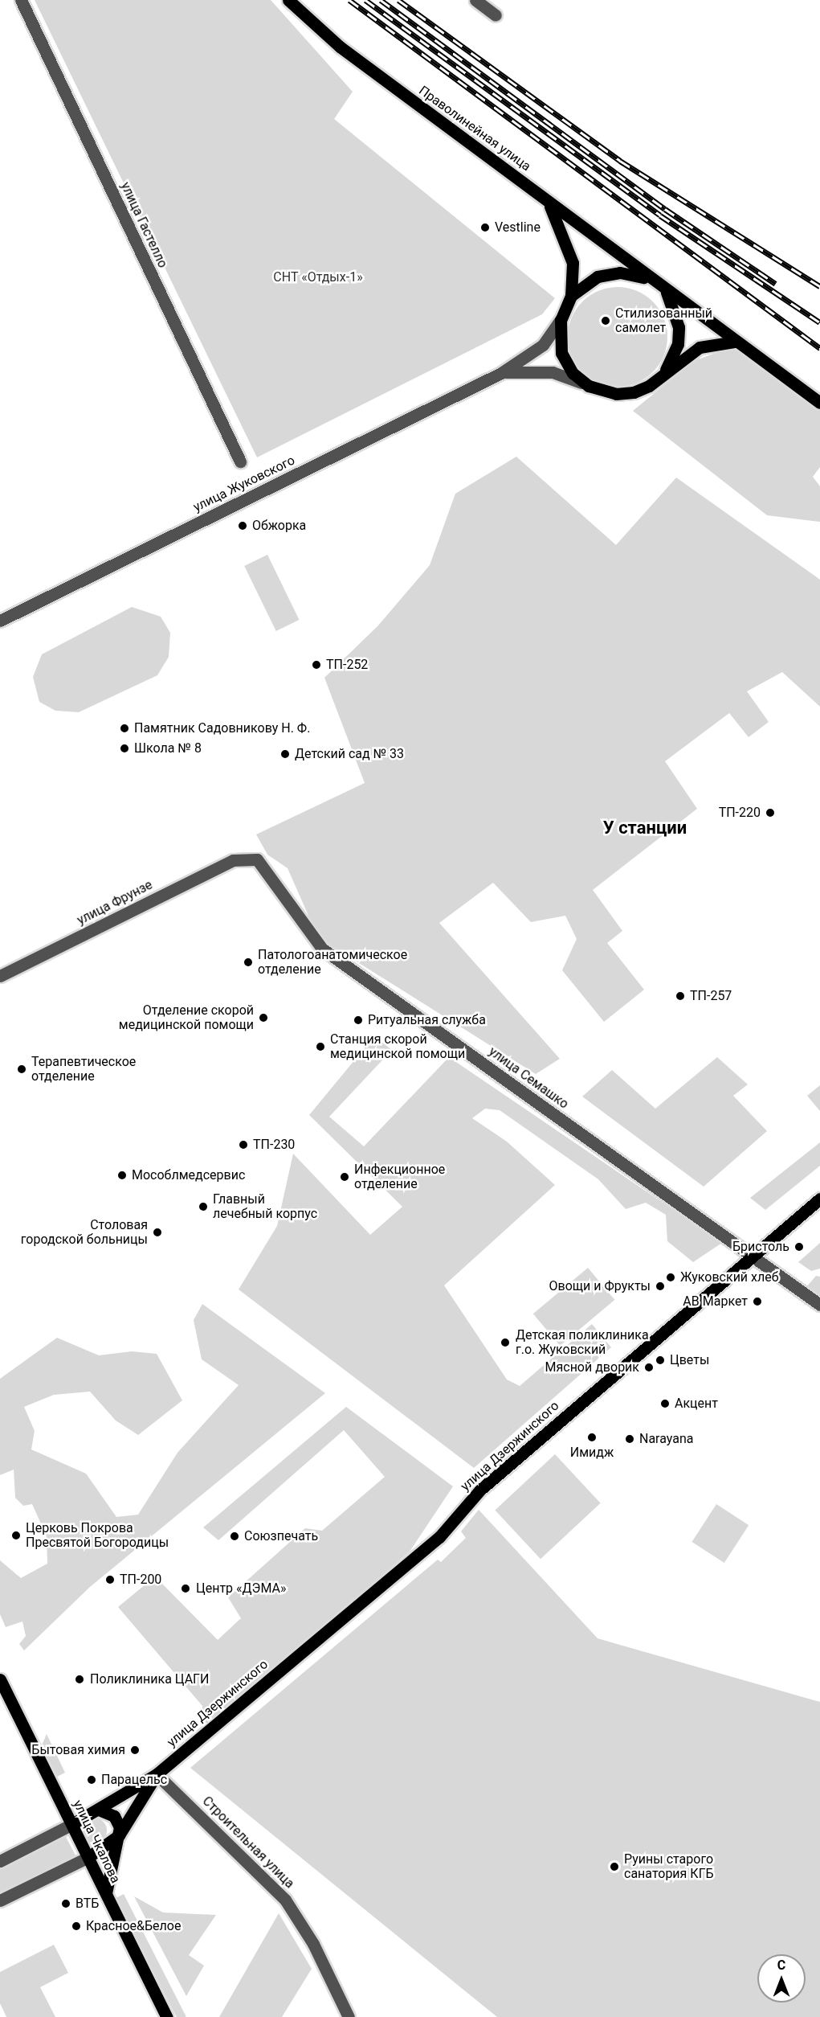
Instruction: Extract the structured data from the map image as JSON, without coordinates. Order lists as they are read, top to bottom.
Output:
{
  "streets": {
    "main road": ["Праволинейная улица", "улица Дзержинского", "улица Чкалова"],
    "street": [
      "улица Гастелло",
      "улица Жуковского",
      "улица Фрунзе",
      "улица Семашко",
      "Строительная улица"
    ]
  },
  "crossings": [
    ["Праволинейная улица", "улица Жуковского"],
    ["улица Фрунзе", "улица Семашко"],
    ["улица Семашко", "улица Дзержинского"],
    ["улица Дзержинского", "улица Чкалова"],
    ["улица Дзержинского", "Строительная улица"]
  ],
  "districts": ["У станции"],
  "parks": ["СНТ «Отдых-1»"],
  "places": [
    "Vestline",
    "Стилизованный самолет",
    "Обжорка",
    "ТП-252",
    "Памятник Садовникову Н. Ф.",
    "Школа № 8",
    "Детский сад № 33",
    "ТП-220",
    "Патологоанатомическое отделение",
    "ТП-257",
    "Отделение скорой медицинской помощи",
    "Ритуальная служба",
    "Станция скорой медицинской помощи",
    "Терапевтическое отделение",
    "ТП-230",
    "Мособлмедсервис",
    "Инфекционное отделение",
    "Главный лечебный корпус",
    "Столовая городской больницы",
    "Бристоль",
    "Жуковский хлеб",
    "Овощи и Фрукты",
    "АВ Маркет",
    "Детская поликлиника г.о. Жуковский",
    "Цветы",
    "Мясной дворик",
    "Акцент",
    "Имидж",
    "Narayana",
    "Церковь Покрова Пресвятой Богородицы",
    "Союзпечать",
    "ТП-200",
    "Центр «ДЭМА»",
    "Поликлиника ЦАГИ",
    "Бытовая химия",
    "Парацельс",
    "Руины старого санатория КГБ",
    "ВТБ",
    "Красное&Белое"
  ],
  "north": "top"
}
